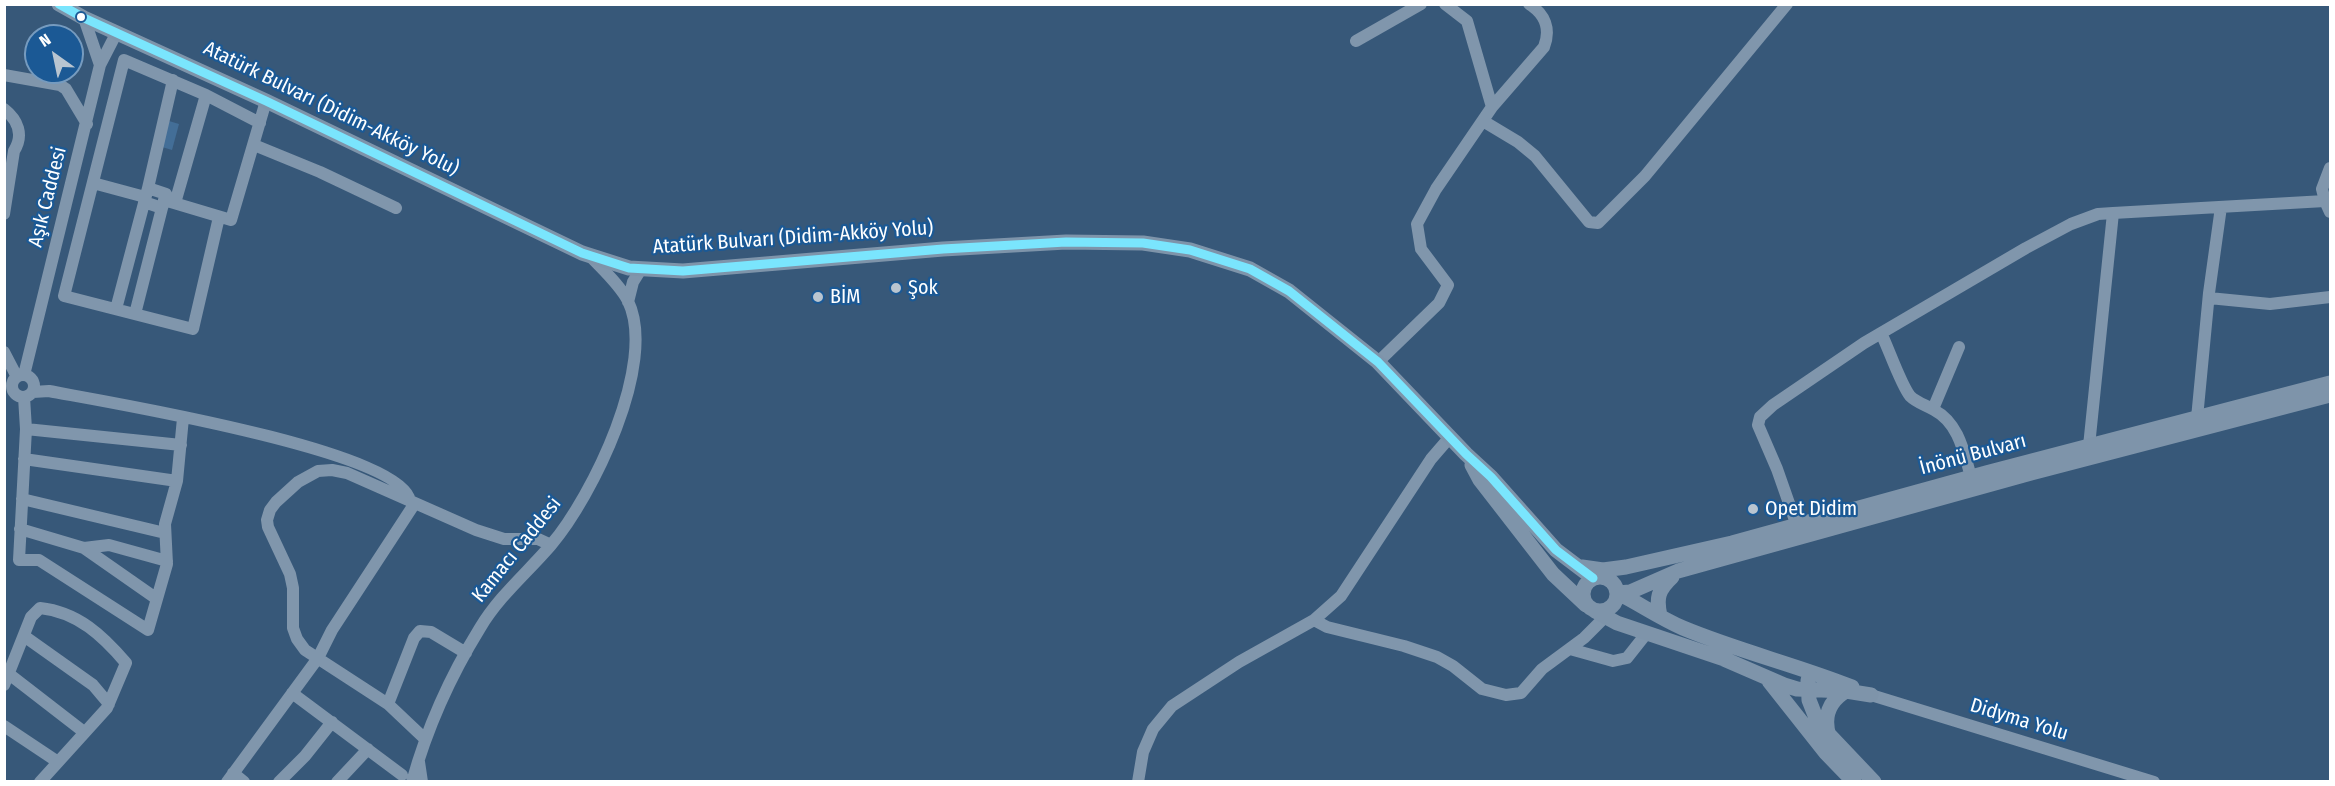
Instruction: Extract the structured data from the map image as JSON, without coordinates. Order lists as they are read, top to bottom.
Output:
{
  "streets": {
    "main road": ["Atatürk Bulvarı (Didim-Akköy Yolu)", "İnönü Bulvarı"],
    "street": ["Aşık Caddesi", "Kamacı Caddesi", "Didyma Yolu"]
  },
  "crossings": [
    ["Atatürk Bulvarı (Didim-Akköy Yolu)", "Aşık Caddesi"],
    ["Atatürk Bulvarı (Didim-Akköy Yolu)", "Kamacı Caddesi"]
  ],
  "places": ["Şok", "BİM", "Opet Didim"],
  "north": "top left"
}
